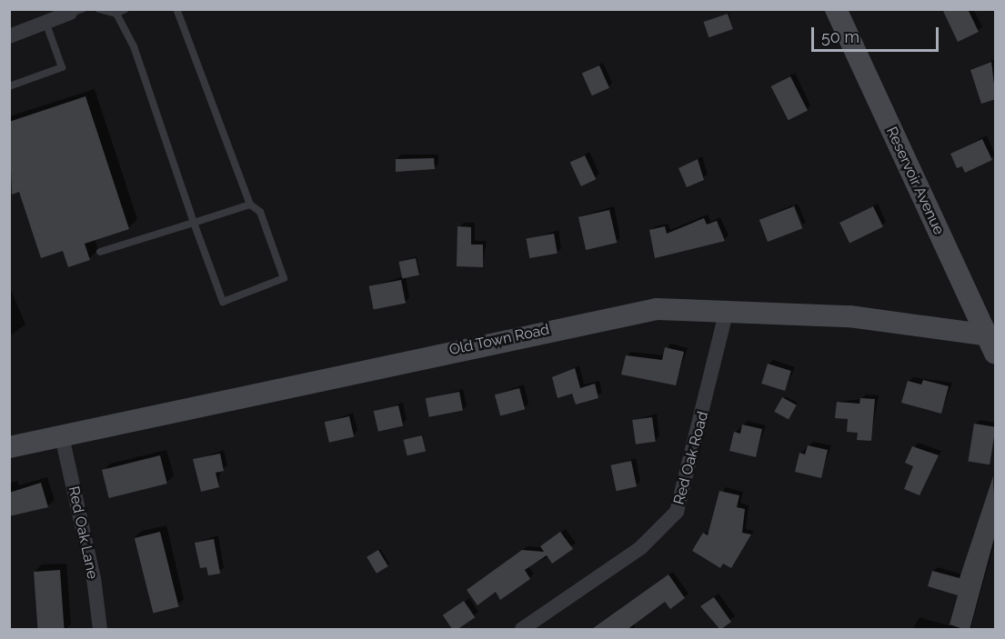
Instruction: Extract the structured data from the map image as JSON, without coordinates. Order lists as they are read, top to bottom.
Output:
{
  "streets": {
    "main road": ["Reservoir Avenue", "Old Town Road"],
    "street": ["Red Oak Road", "Red Oak Lane"]
  },
  "crossings": [
    ["Reservoir Avenue", "Old Town Road"],
    ["Old Town Road", "Red Oak Road"],
    ["Old Town Road", "Red Oak Lane"]
  ],
  "scale_bar": "50 m"
}
